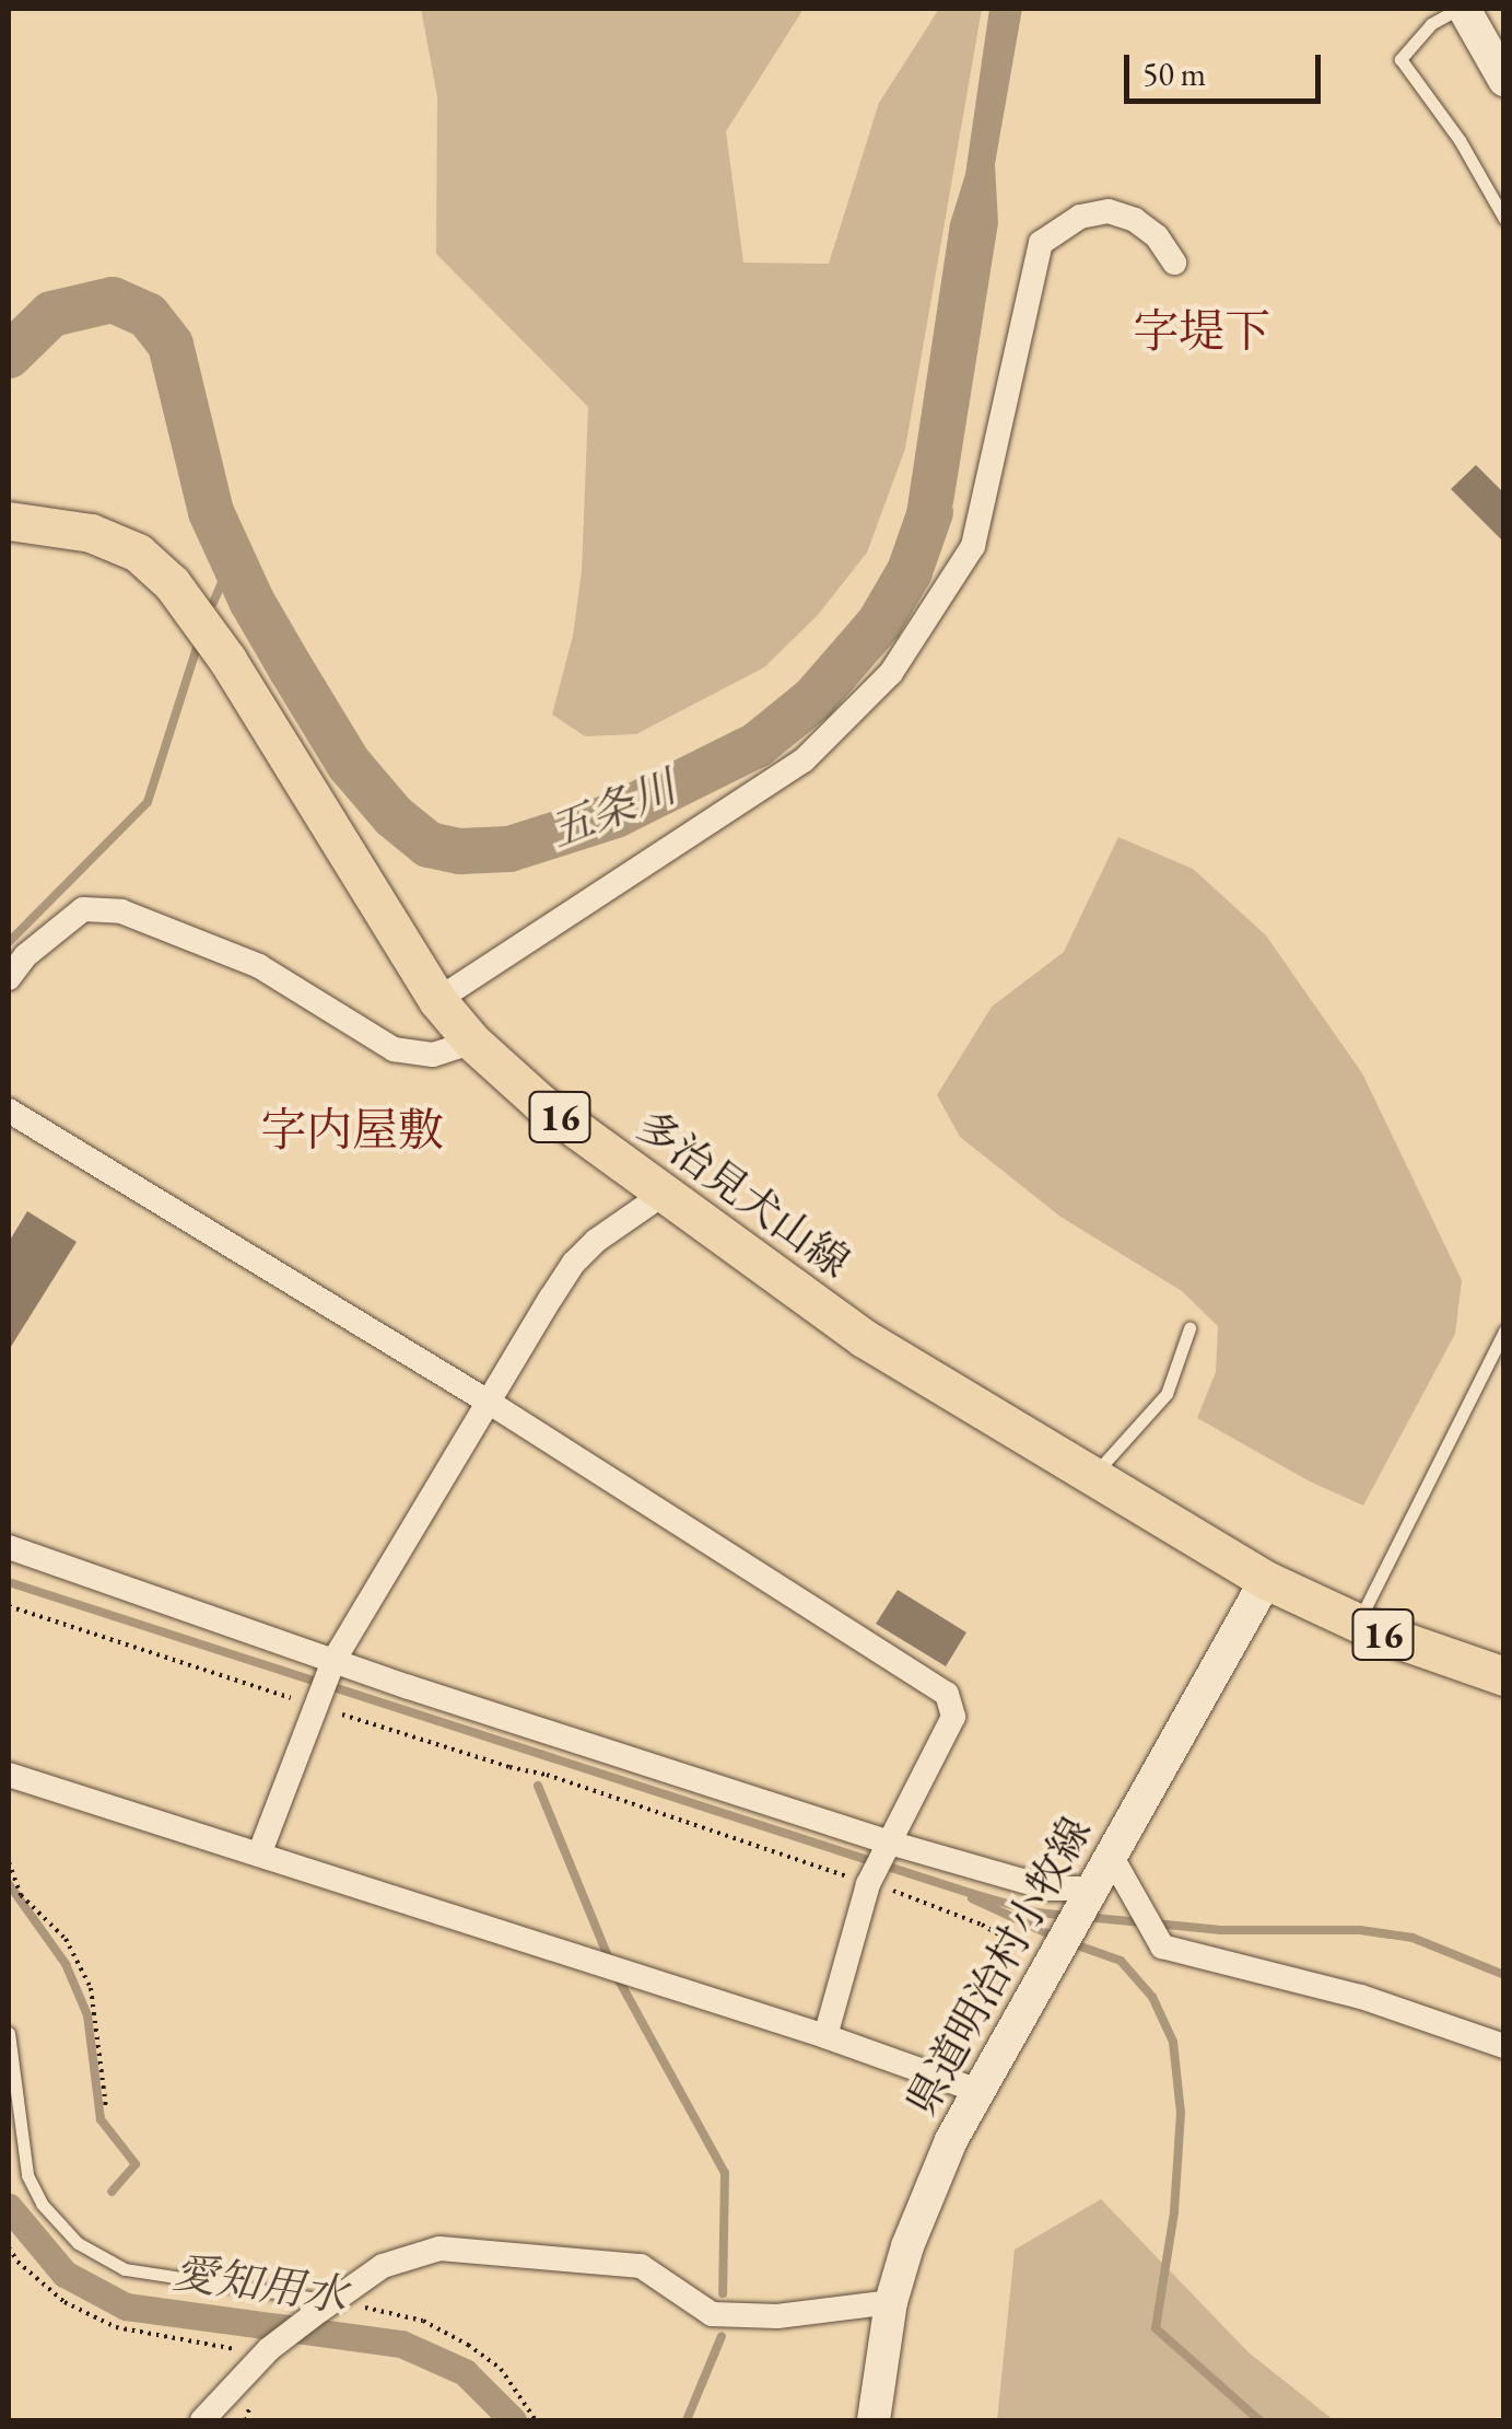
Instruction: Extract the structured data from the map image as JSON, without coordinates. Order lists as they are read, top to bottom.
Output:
{
  "streets": {
    "main road": ["16", "多治見犬山線", "県道明治村小牧線"]
  },
  "crossings": [
    ["多治見犬山線", "県道明治村小牧線"]
  ],
  "districts": ["字堤下", "字内屋敷"],
  "water": ["五条川", "愛知用水"],
  "scale_bar": "50 m"
}
